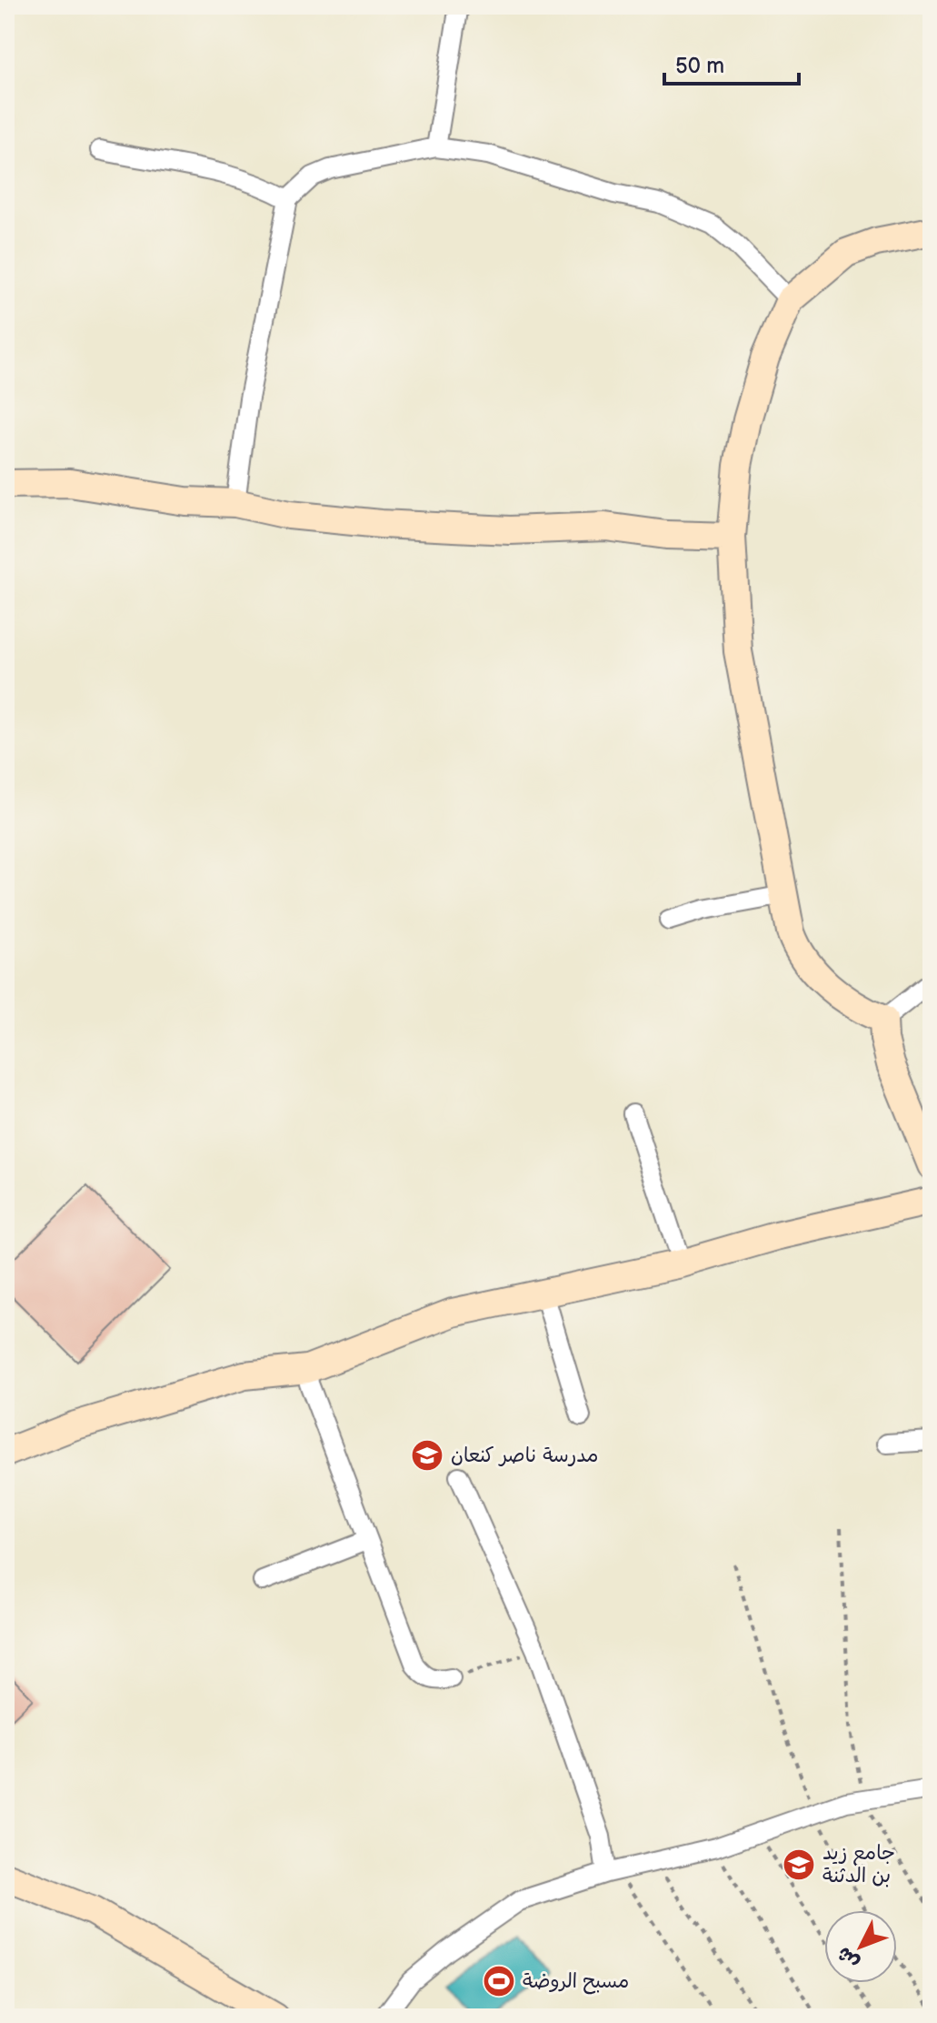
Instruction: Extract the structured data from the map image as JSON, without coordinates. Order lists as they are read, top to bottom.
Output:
{
  "places": {
    "school or university": ["مدرسة ناصر كنعان", "جامع زيد بن الدثنة"],
    "sports": ["مسبح الروضة"]
  },
  "scale_bar": "50 m",
  "north": "bottom left"
}
